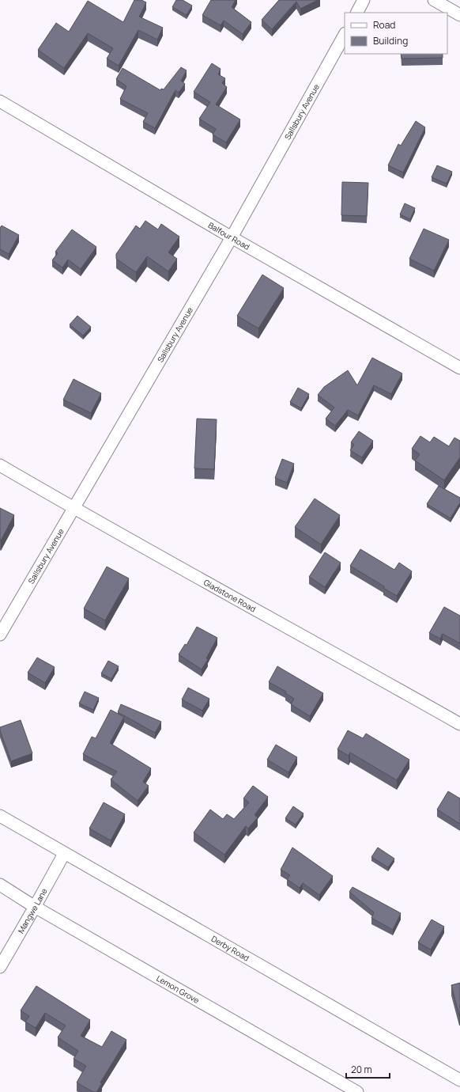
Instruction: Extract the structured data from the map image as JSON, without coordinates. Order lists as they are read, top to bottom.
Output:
{
  "streets": {
    "street": [
      "Sallsbury Avenue",
      "Balfour Road",
      "Gladstone Road",
      "Mangwe Lane",
      "Derby Road",
      "Lemon Grove"
    ]
  },
  "crossings": [
    ["Sallsbury Avenue", "Balfour Road"],
    ["Sallsbury Avenue", "Gladstone Road"],
    ["Mangwe Lane", "Derby Road"],
    ["Mangwe Lane", "Lemon Grove"]
  ],
  "legend": ["Road", "Building"],
  "scale_bar": "20 m"
}
